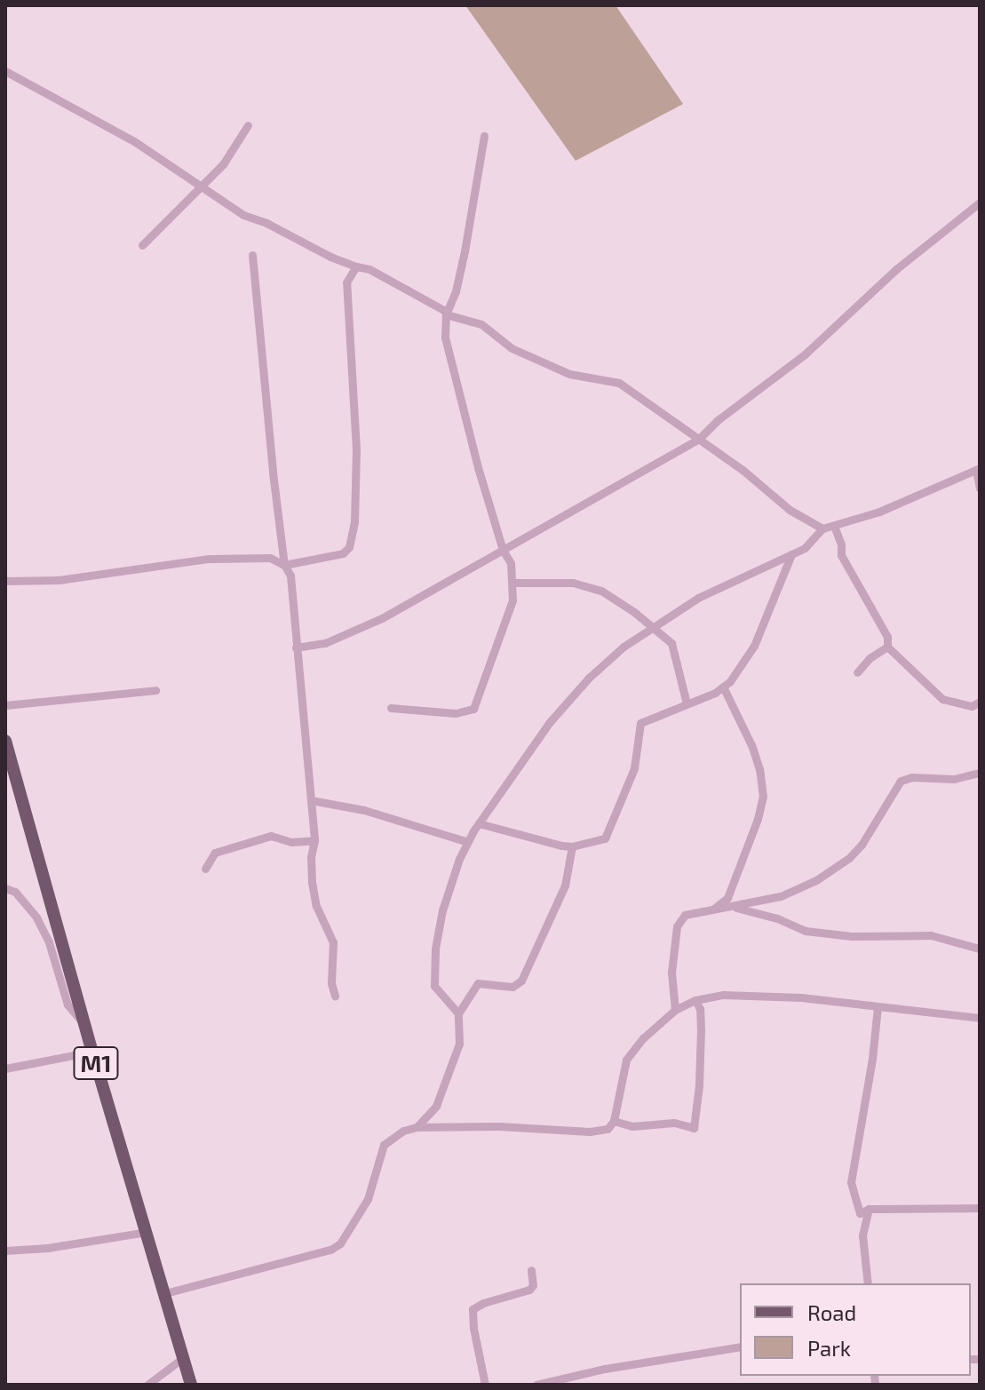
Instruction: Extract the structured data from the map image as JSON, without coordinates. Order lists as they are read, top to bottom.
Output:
{
  "streets": {
    "main road": ["M1"]
  },
  "legend": ["Road", "Park"]
}
